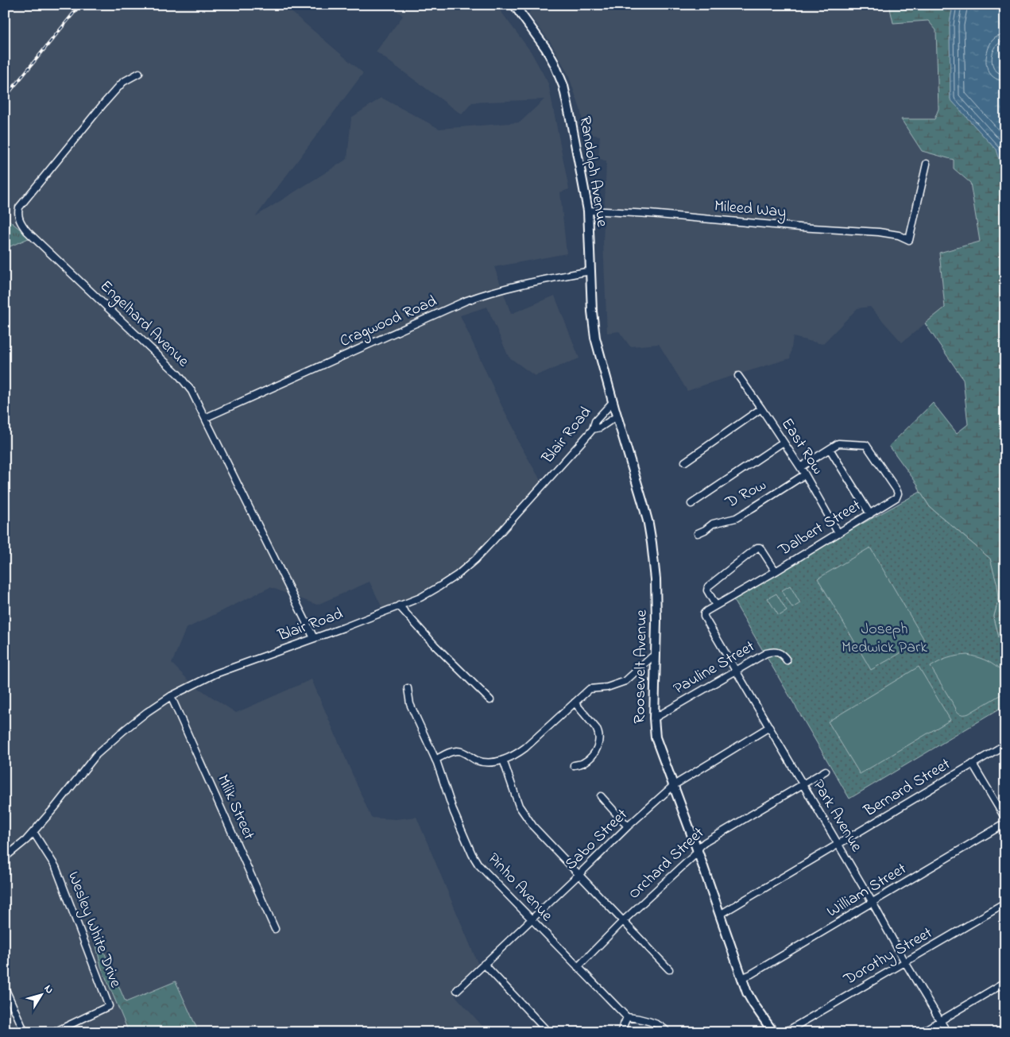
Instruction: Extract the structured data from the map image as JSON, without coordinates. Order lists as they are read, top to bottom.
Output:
{
  "streets": {
    "main road": ["Randolph Avenue", "Roosevelt Avenue"],
    "street": [
      "Mileed Way",
      "Cragwood Road",
      "Engelhard Avenue",
      "Blair Road",
      "East Row",
      "D Row",
      "Dalbert Street",
      "Pauline Street",
      "Bernard Street",
      "Milik Street",
      "Park Avenue",
      "Sabo Street",
      "Orchard Street",
      "Pinho Avenue",
      "William Street",
      "Wesley White Drive",
      "Dorothy Street"
    ]
  },
  "crossings": [
    ["Randolph Avenue", "Mileed Way"],
    ["Randolph Avenue", "Cragwood Road"],
    ["Randolph Avenue", "Blair Road"],
    ["Randolph Avenue", "Roosevelt Avenue"],
    ["Cragwood Road", "Engelhard Avenue"],
    ["Engelhard Avenue", "Blair Road"],
    ["Blair Road", "Roosevelt Avenue"],
    ["Blair Road", "Milik Street"],
    ["Blair Road", "Wesley White Drive"],
    ["East Row", "D Row"],
    ["East Row", "Dalbert Street"],
    ["Dalbert Street", "Park Avenue"],
    ["Roosevelt Avenue", "Pauline Street"],
    ["Roosevelt Avenue", "Bernard Street"],
    ["Roosevelt Avenue", "Sabo Street"],
    ["Roosevelt Avenue", "Orchard Street"],
    ["Roosevelt Avenue", "William Street"],
    ["Pauline Street", "Park Avenue"],
    ["Bernard Street", "Park Avenue"],
    ["Park Avenue", "Sabo Street"],
    ["Park Avenue", "Orchard Street"],
    ["Park Avenue", "William Street"],
    ["Park Avenue", "Dorothy Street"],
    ["Sabo Street", "Pinho Avenue"],
    ["Orchard Street", "Pinho Avenue"]
  ],
  "parks": ["Joseph Medwick Park"],
  "north": "top right"
}
